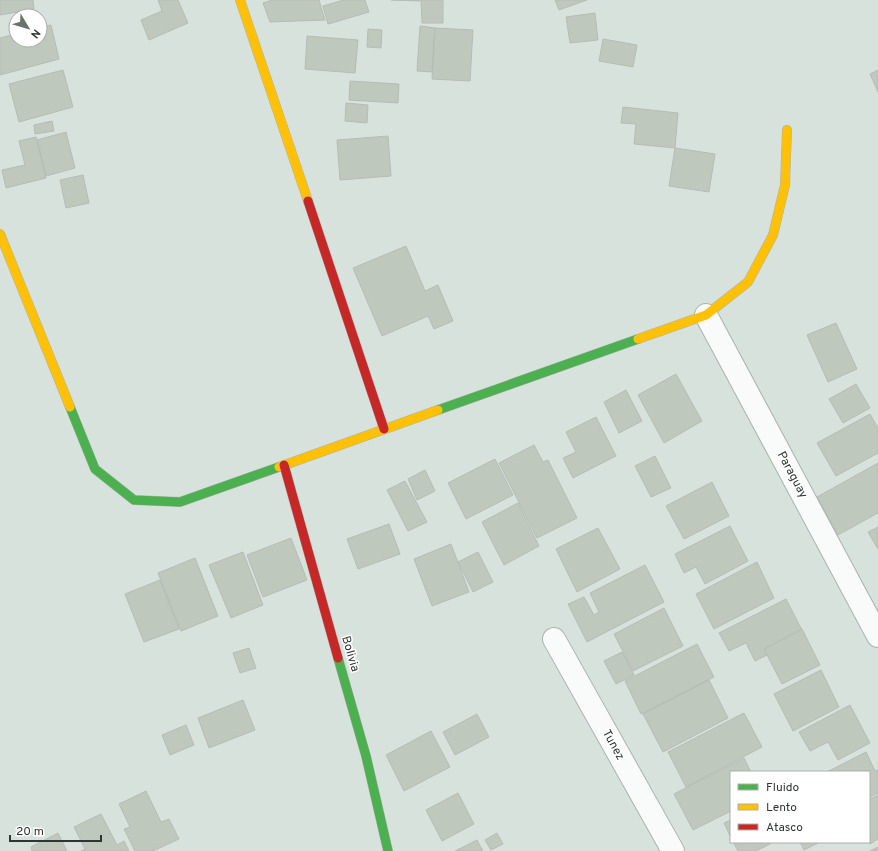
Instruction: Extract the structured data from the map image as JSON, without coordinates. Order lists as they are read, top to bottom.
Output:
{
  "streets": {
    "street": ["Paraguay", "Bolivia", "Tunez"]
  },
  "legend": ["Fluido", "Lento", "Atasco"],
  "scale_bar": "20 m",
  "north": "bottom right"
}
